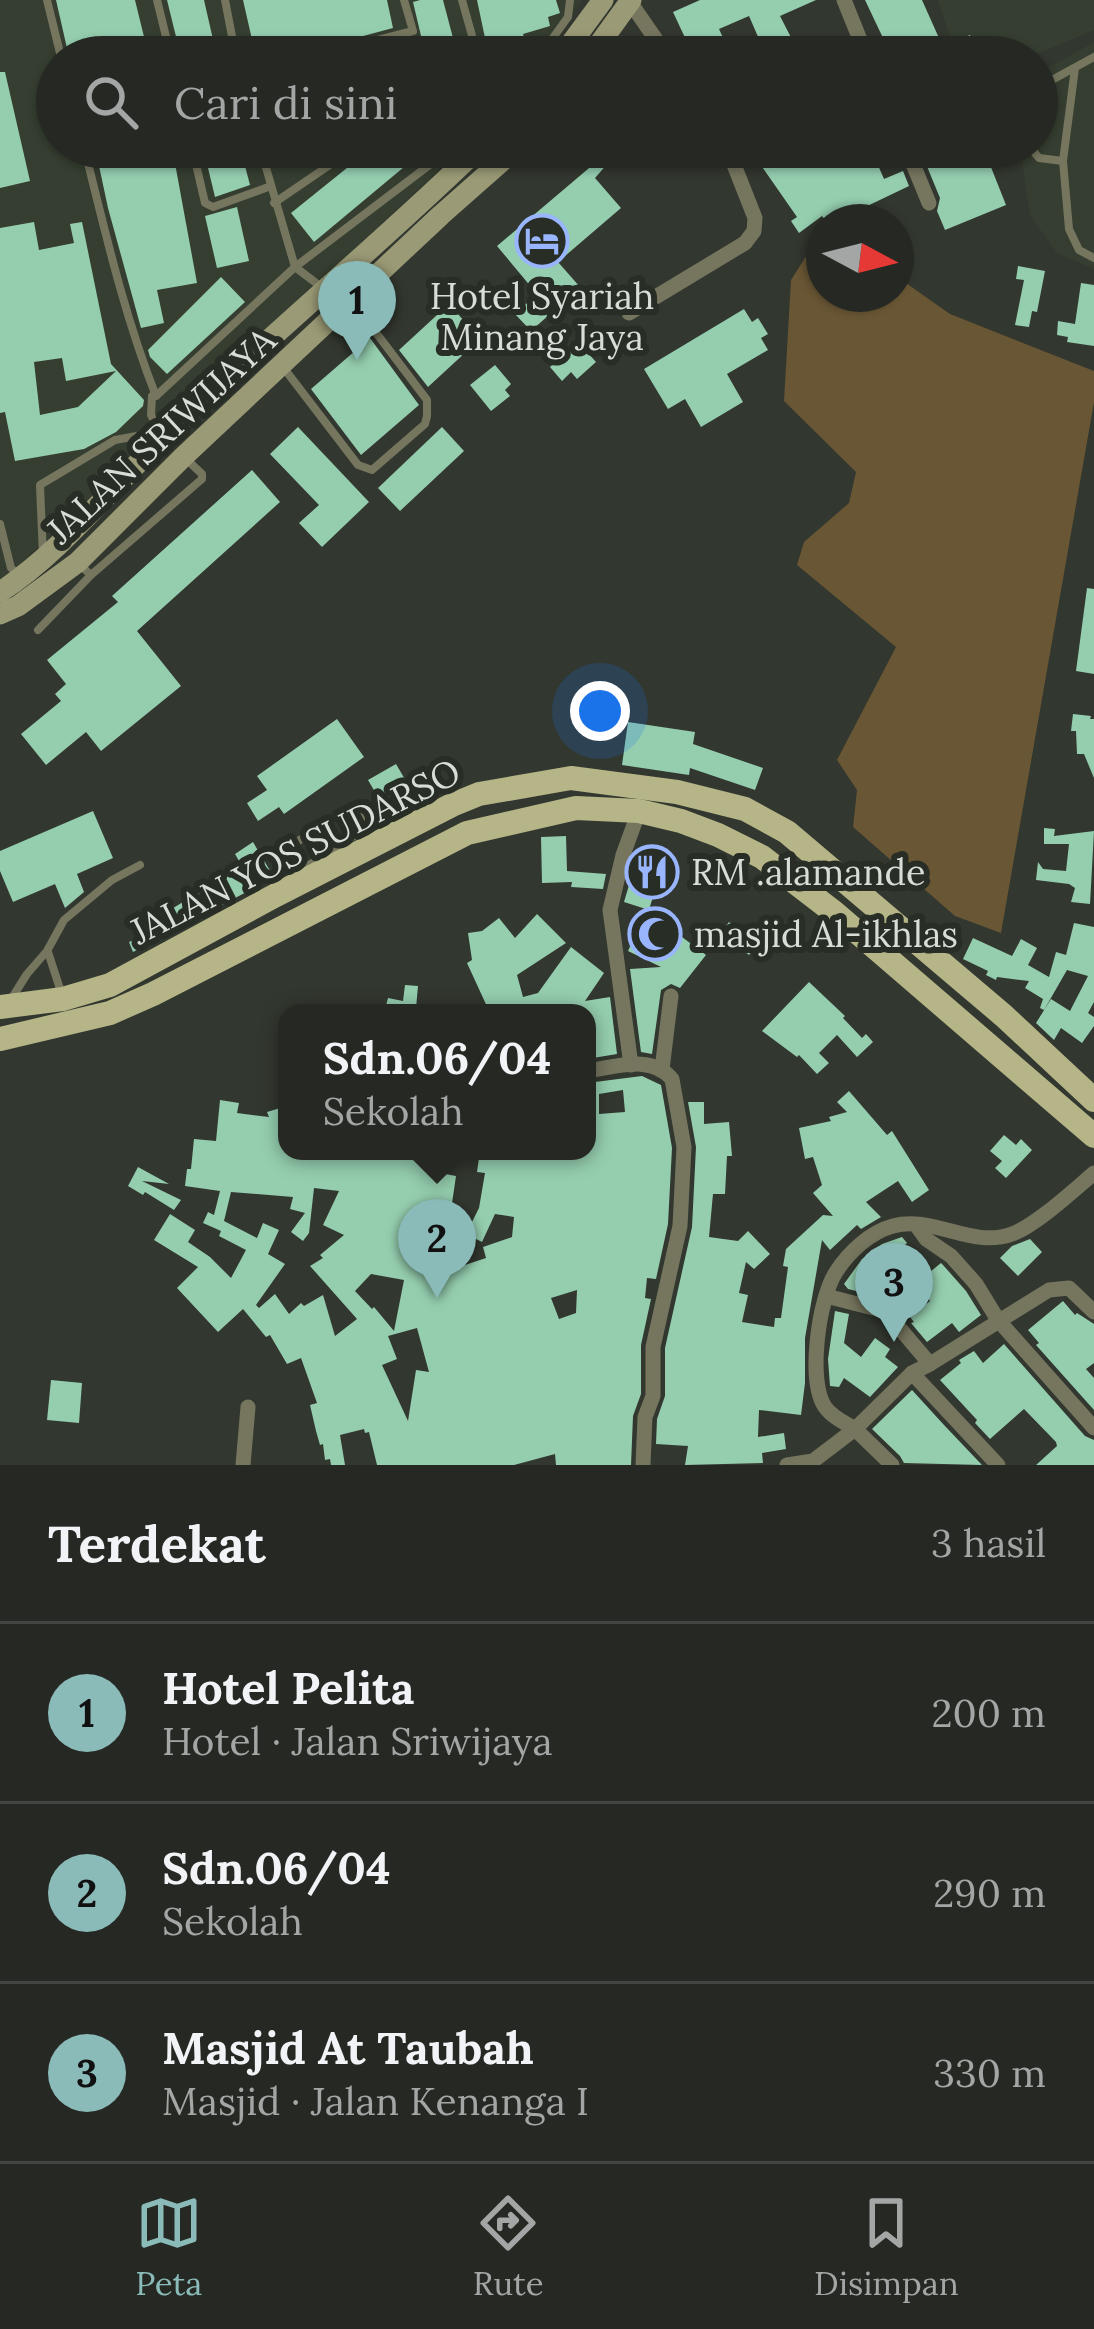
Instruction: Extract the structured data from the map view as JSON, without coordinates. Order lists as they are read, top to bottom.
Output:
{
  "streets": {
    "main road": ["JALAN SRIWIJAYA", "JALAN YOS SUDARSO"]
  },
  "places": {
    "hotel": ["Hotel Syariah Minang Jaya"],
    "restaurant": ["RM .alamande"],
    "mosque": ["masjid Al-ikhlas"]
  },
  "north": "right",
  "page": {
    "search": "Cari di sini",
    "pins": ["1", "2", "3"],
    "popup": ["Sdn.06/04", "Sekolah"],
    "heading": ["Terdekat", "3 hasil"],
    "list": [
      {
        "mark": "1",
        "name": "Hotel Pelita",
        "note": "Hotel · Jalan Sriwijaya",
        "value": "200 m"
      },
      {
        "mark": "2",
        "name": "Sdn.06/04",
        "note": "Sekolah",
        "value": "290 m"
      },
      {
        "mark": "3",
        "name": "Masjid At Taubah",
        "note": "Masjid · Jalan Kenanga I",
        "value": "330 m"
      }
    ],
    "nav": ["Peta", "Rute", "Disimpan"]
  }
}
